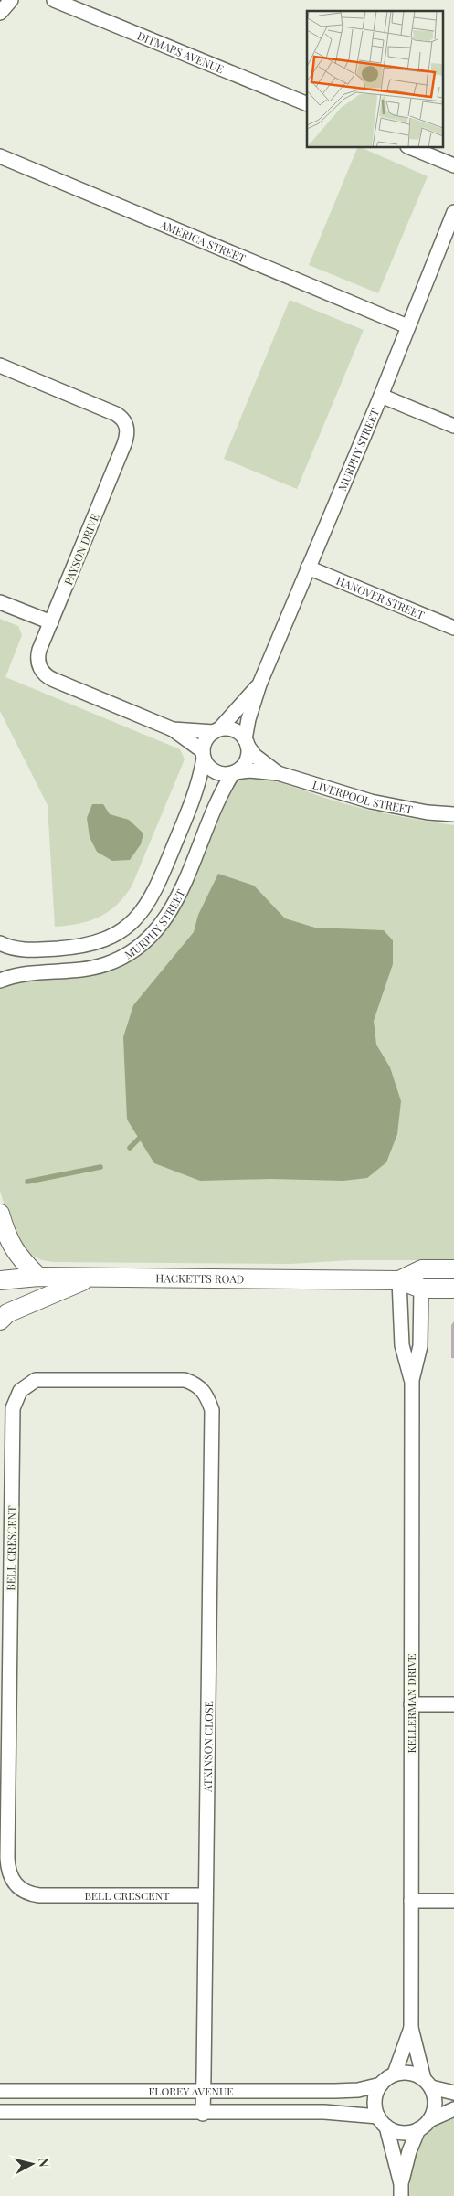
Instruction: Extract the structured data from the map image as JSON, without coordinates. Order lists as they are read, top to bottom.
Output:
{
  "streets": {
    "street": [
      "DITMARS AVENUE",
      "AMERICA STREET",
      "MURPHY STREET",
      "PAYSON DRIVE",
      "HANOVER STREET",
      "LIVERPOOL STREET",
      "HACKETTS ROAD",
      "BELL CRESCENT",
      "KELLERMAN DRIVE",
      "ATKINSON CLOSE",
      "FLOREY AVENUE"
    ]
  },
  "crossings": [
    ["AMERICA STREET", "MURPHY STREET"],
    ["MURPHY STREET", "PAYSON DRIVE"],
    ["MURPHY STREET", "HANOVER STREET"],
    ["MURPHY STREET", "LIVERPOOL STREET"],
    ["PAYSON DRIVE", "LIVERPOOL STREET"],
    ["HACKETTS ROAD", "KELLERMAN DRIVE"],
    ["BELL CRESCENT", "ATKINSON CLOSE"],
    ["KELLERMAN DRIVE", "FLOREY AVENUE"],
    ["ATKINSON CLOSE", "FLOREY AVENUE"]
  ],
  "north": "right"
}
